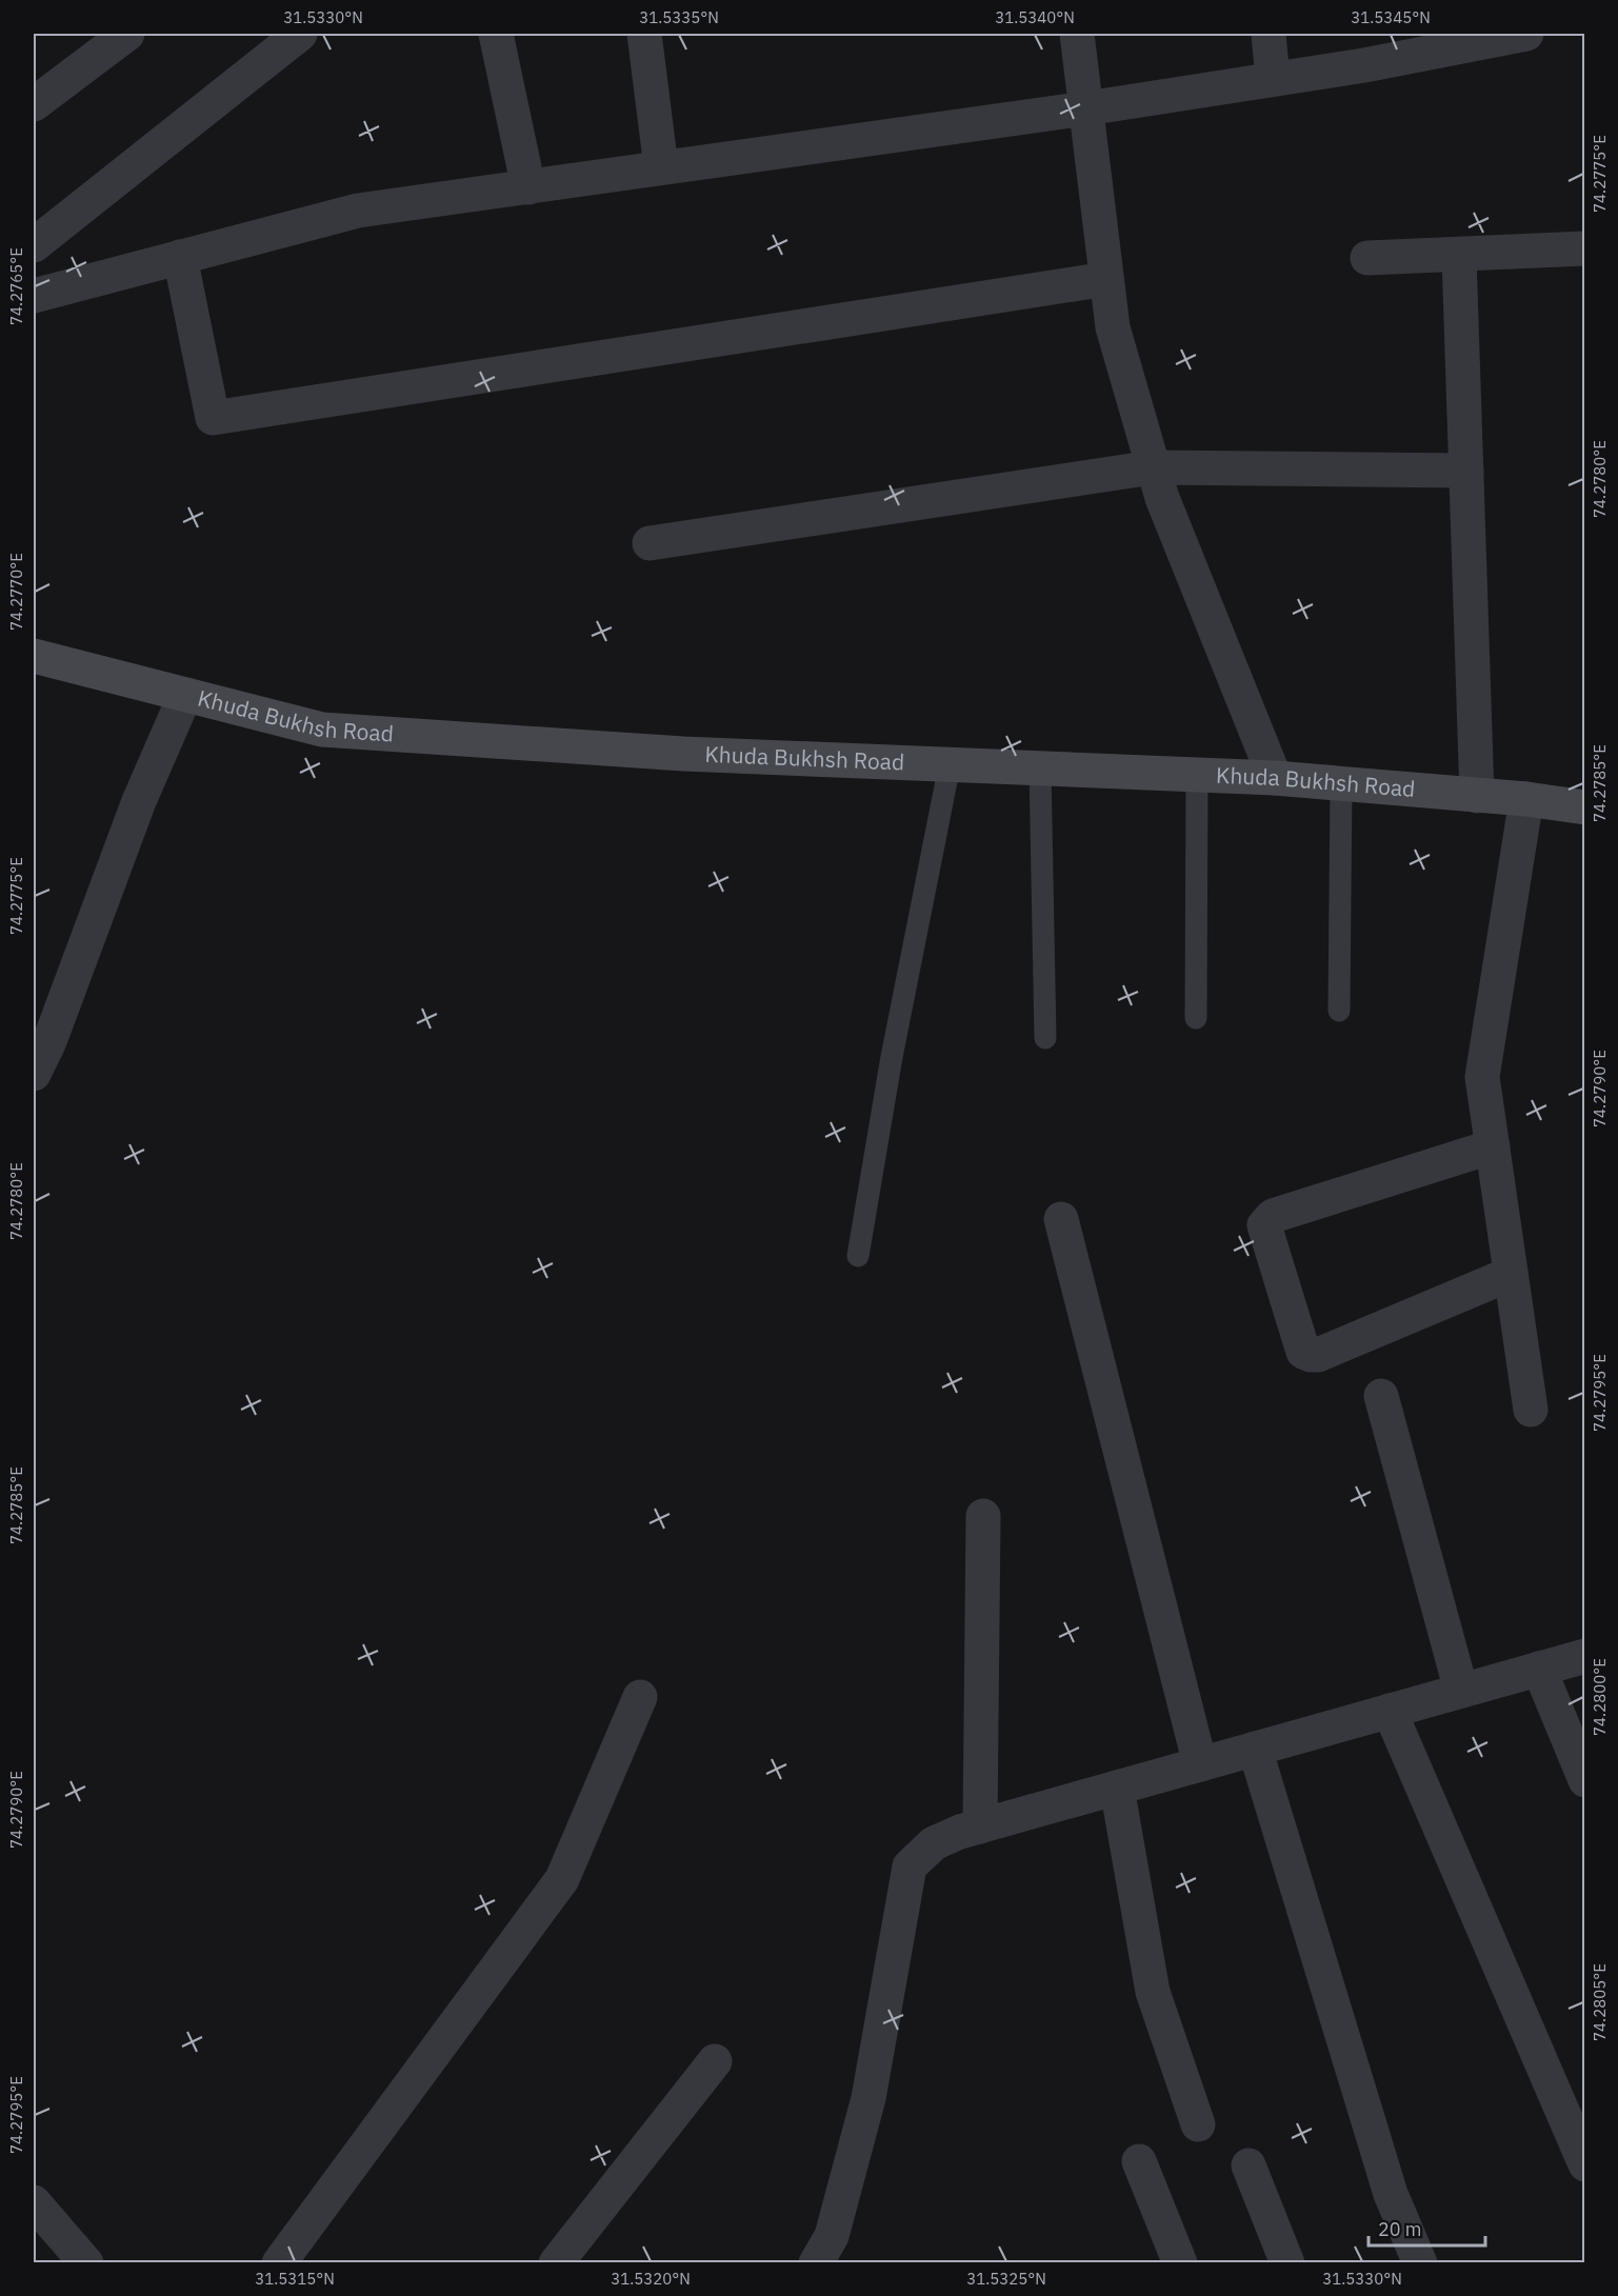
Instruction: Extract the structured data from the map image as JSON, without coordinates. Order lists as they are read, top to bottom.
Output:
{
  "streets": {
    "street": ["Khuda Bukhsh Road"]
  },
  "scale_bar": "20 m",
  "coordinates": [
    "31.5330°N",
    "31.5335°N",
    "31.5340°N",
    "31.5345°N",
    "74.2775°E",
    "74.2765°E",
    "74.2780°E",
    "74.2770°E",
    "74.2785°E",
    "74.2790°E",
    "74.2795°E",
    "74.2800°E",
    "74.2805°E",
    "31.5315°N",
    "31.5320°N",
    "31.5325°N"
  ]
}
